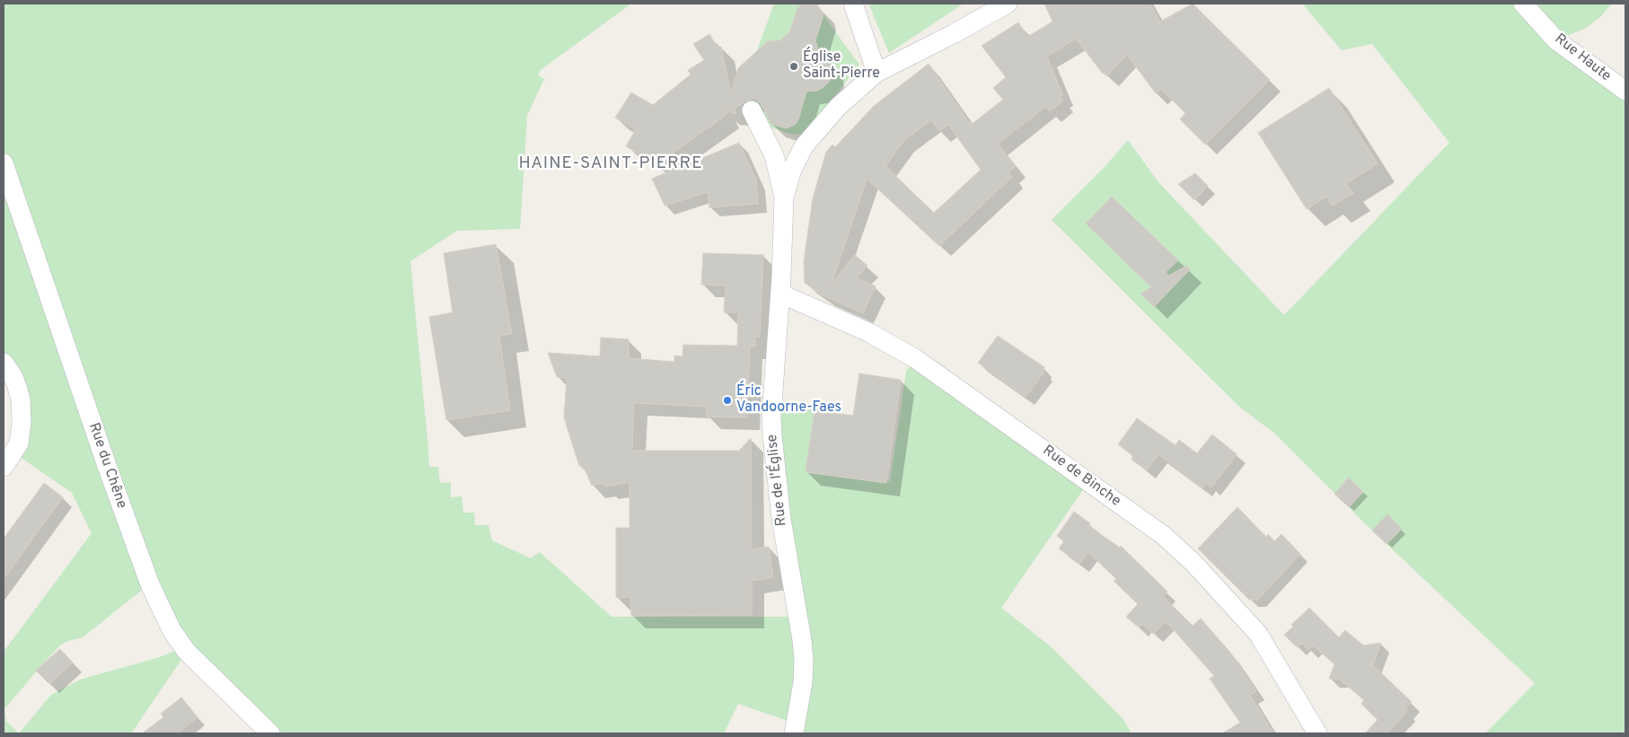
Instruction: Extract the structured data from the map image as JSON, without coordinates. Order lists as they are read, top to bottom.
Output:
{
  "streets": {
    "street": [
      "Rue Haute",
      "Rue du Chêne",
      "Rue de Binche",
      "Rue de l'Église"
    ]
  },
  "crossings": [
    ["Rue de Binche", "Rue de l'Église"]
  ],
  "districts": ["HAINE-SAINT-PIERRE"],
  "places": ["Église Saint-Pierre", "Éric Vandoorne-Faes"]
}
